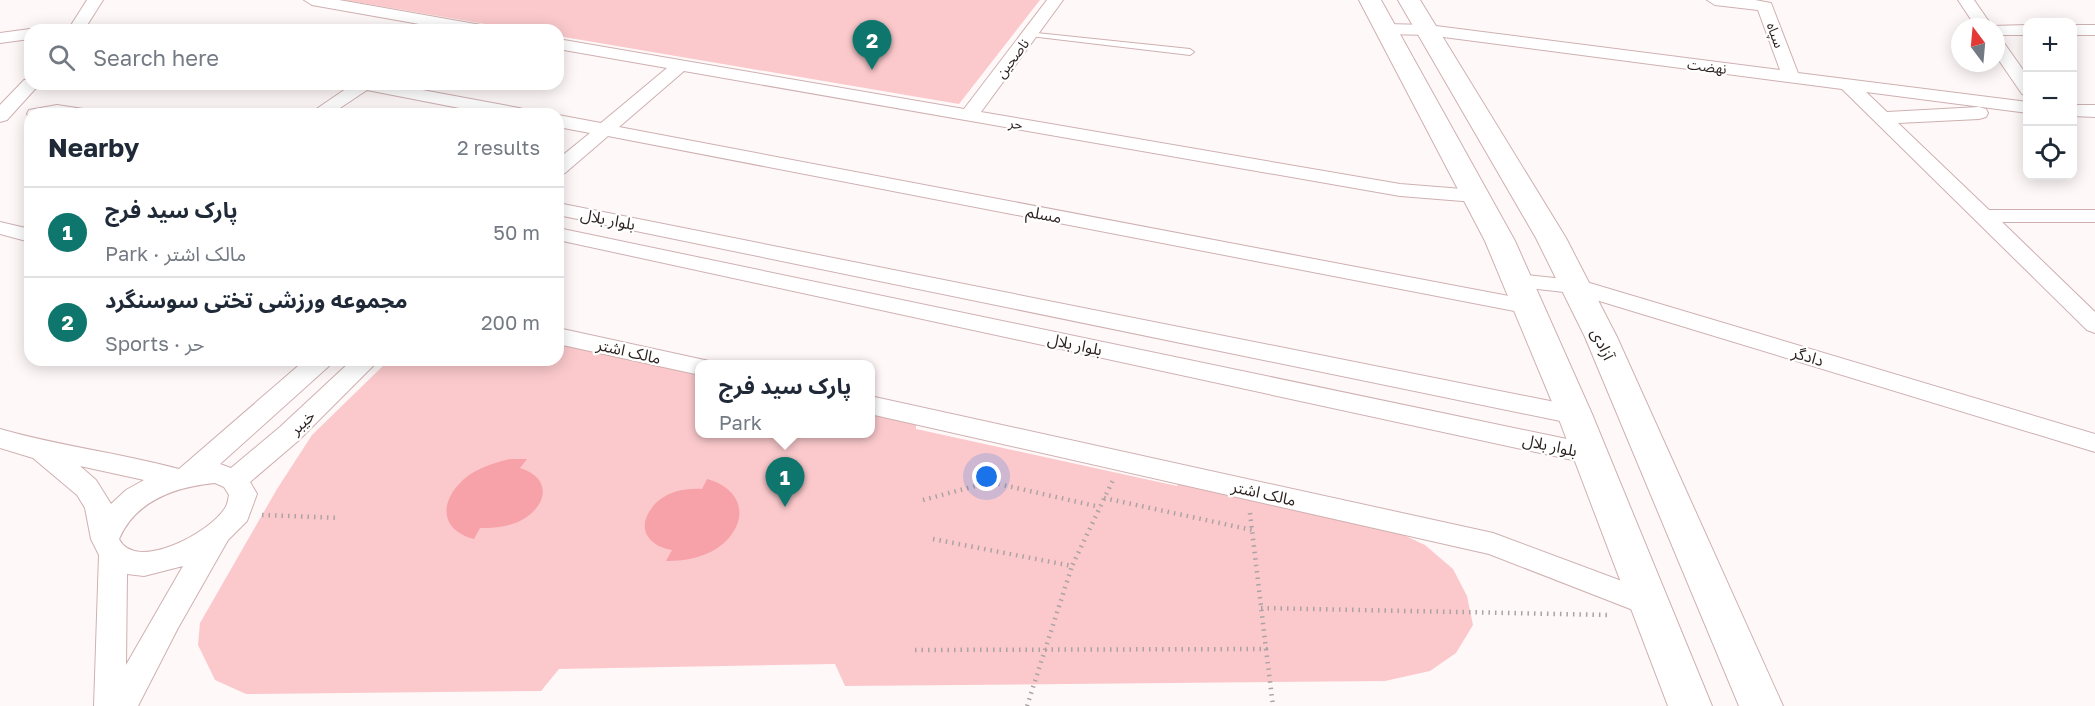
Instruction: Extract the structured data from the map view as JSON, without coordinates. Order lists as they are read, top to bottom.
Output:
{
  "streets": {
    "main road": ["آزادی"],
    "street": [
      "سپاه",
      "ناصحین",
      "نهضت",
      "حر",
      "مسلم",
      "بلوار بلال",
      "مالک اشتر",
      "دادگر",
      "خیبر"
    ]
  },
  "crossings": [
    ["سپاه", "نهضت"],
    ["ناصحین", "حر"],
    ["نهضت", "آزادی"],
    ["مسلم", "دادگر"],
    ["آزادی", "دادگر"]
  ],
  "north": "top",
  "page": {
    "map_buttons": ["+", "−"],
    "pins": ["2", "1"],
    "search": "Search here",
    "heading": ["Nearby", "2 results"],
    "list": [
      {
        "mark": "1",
        "name": "پارک سید فرج",
        "note": "Park · مالک اشتر",
        "value": "50 m"
      },
      {
        "mark": "2",
        "name": "مجموعه ورزشی تختی سوسنگرد",
        "note": "Sports · حر",
        "value": "200 m"
      }
    ],
    "popup": ["پارک سید فرج", "Park"]
  }
}
